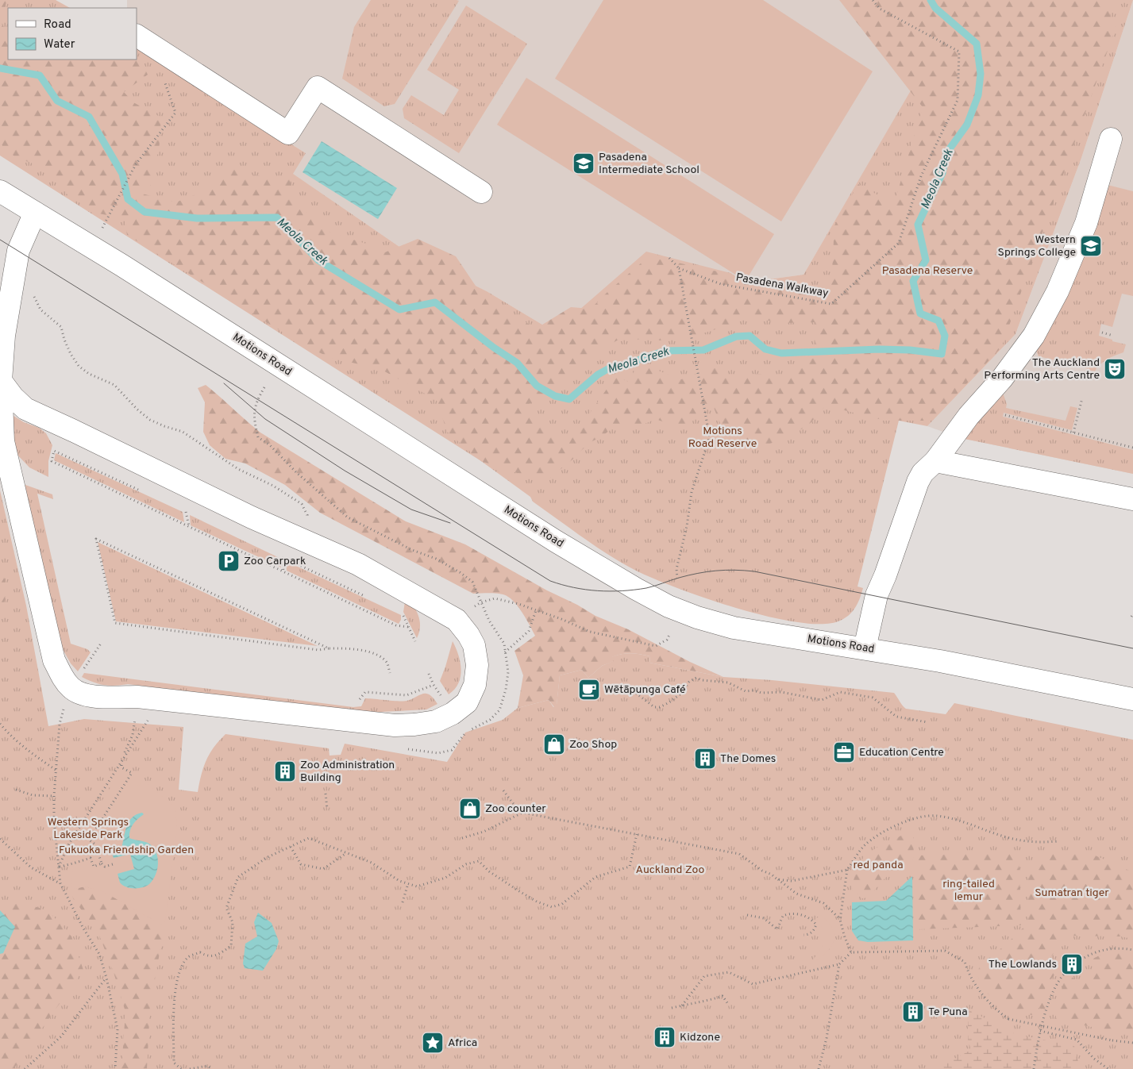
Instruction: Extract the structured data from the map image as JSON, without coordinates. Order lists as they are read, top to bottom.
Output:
{
  "streets": {
    "main road": ["Motions Road"],
    "path": ["Pasadena Walkway"]
  },
  "water": ["Meola Creek"],
  "parks": [
    "Pasadena Reserve",
    "Motions Road Reserve",
    "Western Springs Lakeside Park",
    "Fukuoka Friendship Garden",
    "red panda",
    "Auckland Zoo",
    "ring-tailed lemur",
    "Sumatran tiger"
  ],
  "places": {
    "school or university": ["Pasadena Intermediate School", "Western Springs College"],
    "theatre": ["The Auckland Performing Arts Centre"],
    "parking": ["Zoo Carpark"],
    "cafe": ["Wētāpunga Café"],
    "shop": ["Zoo Shop", "Zoo counter"],
    "office": ["Education Centre"],
    "building": [
      "The Domes",
      "Zoo Administration Building",
      "The Lowlands",
      "Te Puna",
      "Kidzone"
    ],
    "place": ["Africa"]
  },
  "legend": ["Road", "Water"]
}
